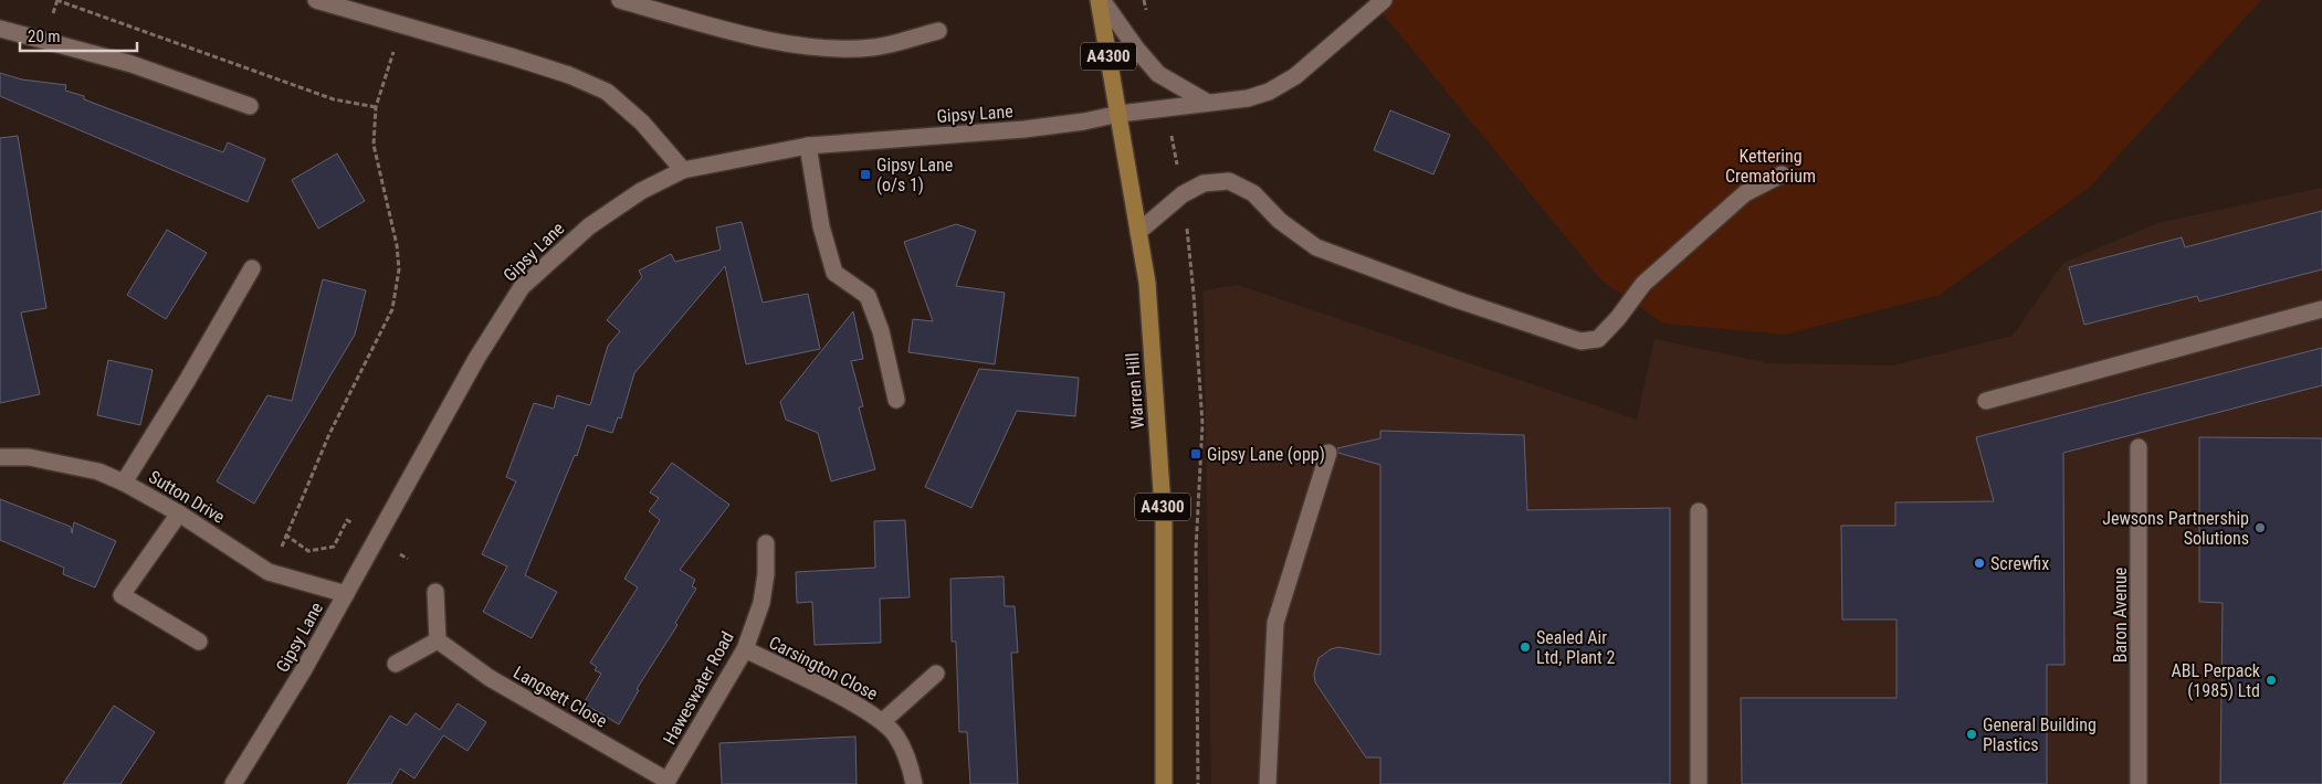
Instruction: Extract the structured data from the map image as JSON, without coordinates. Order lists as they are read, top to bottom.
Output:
{
  "streets": {
    "main road": ["A4300", "Warren Hill"],
    "street": [
      "Gipsy Lane",
      "Sutton Drive",
      "Baron Avenue",
      "Carsington Close",
      "Haweswater Road",
      "Langsett Close"
    ]
  },
  "crossings": [
    ["Gipsy Lane", "Warren Hill"],
    ["Gipsy Lane", "Sutton Drive"],
    ["Carsington Close", "Haweswater Road"],
    ["Haweswater Road", "Langsett Close"]
  ],
  "parks": ["Kettering Crematorium"],
  "places": {
    "transit": ["Gipsy Lane (o/s 1)", "Gipsy Lane (opp)"],
    "other": [
      "Jewsons Partnership Solutions",
      "Screwfix",
      "Sealed Air Ltd, Plant 2",
      "ABL Perpack (1985) Ltd",
      "General Building Plastics"
    ]
  },
  "scale_bar": "20 m"
}
